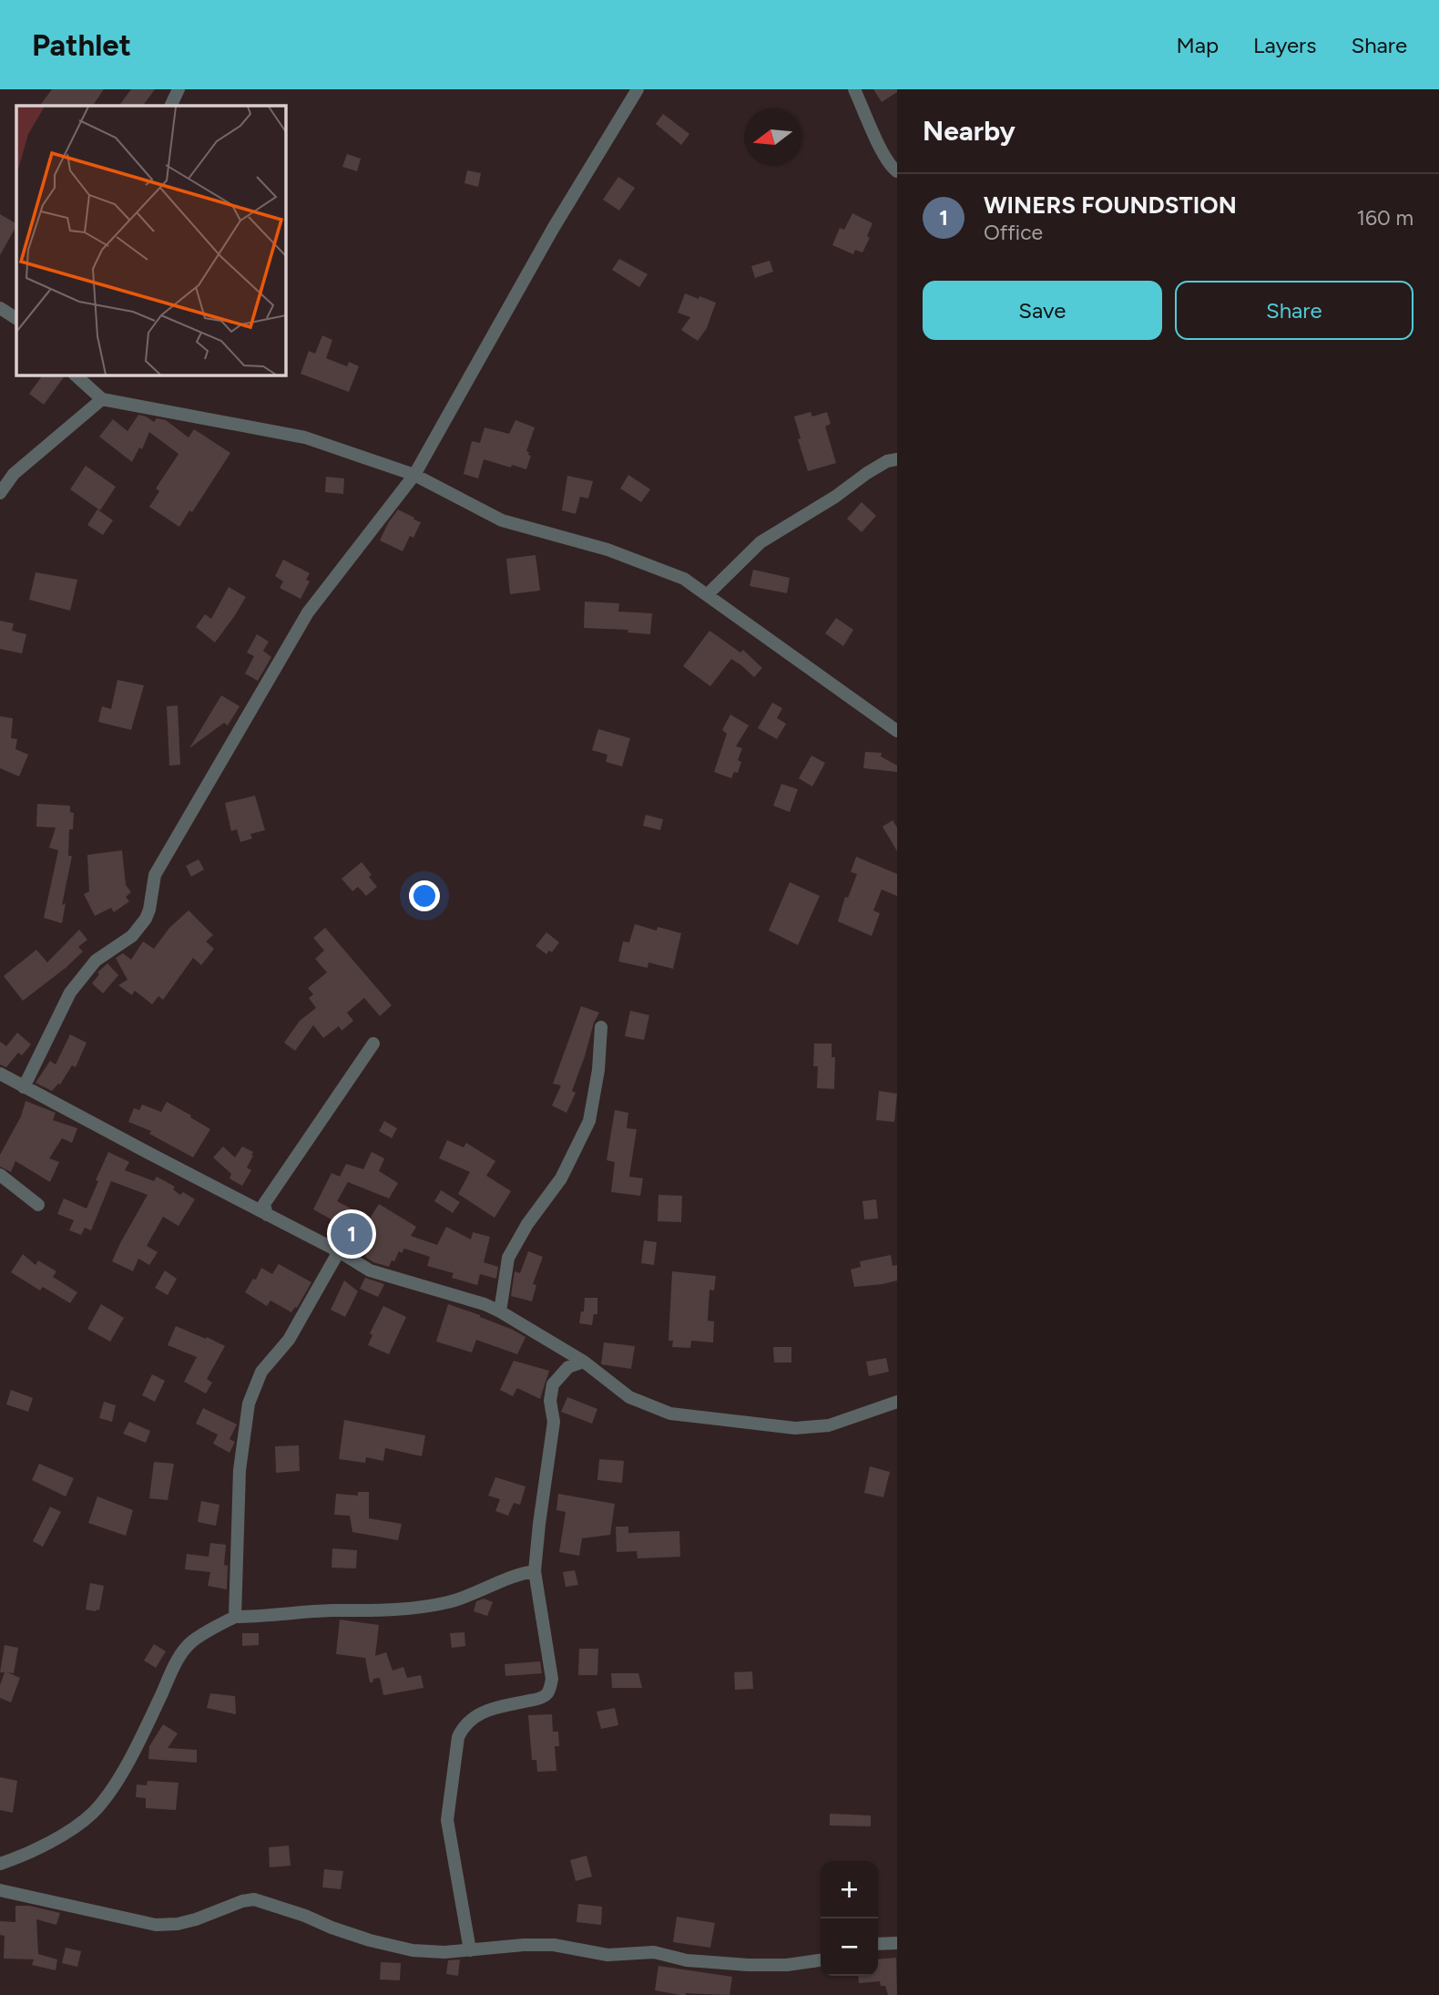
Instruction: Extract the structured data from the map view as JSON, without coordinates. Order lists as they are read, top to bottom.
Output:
{
  "north": "left",
  "page": {
    "header": "Pathlet",
    "nav": ["Map", "Layers", "Share"],
    "heading": "Nearby",
    "list": [
      {
        "mark": "1",
        "name": "WINERS FOUNDSTION",
        "note": "Office",
        "value": "160 m"
      }
    ],
    "buttons": ["Save", "Share"],
    "pins": "1",
    "map_buttons": ["+", "−"]
  }
}
